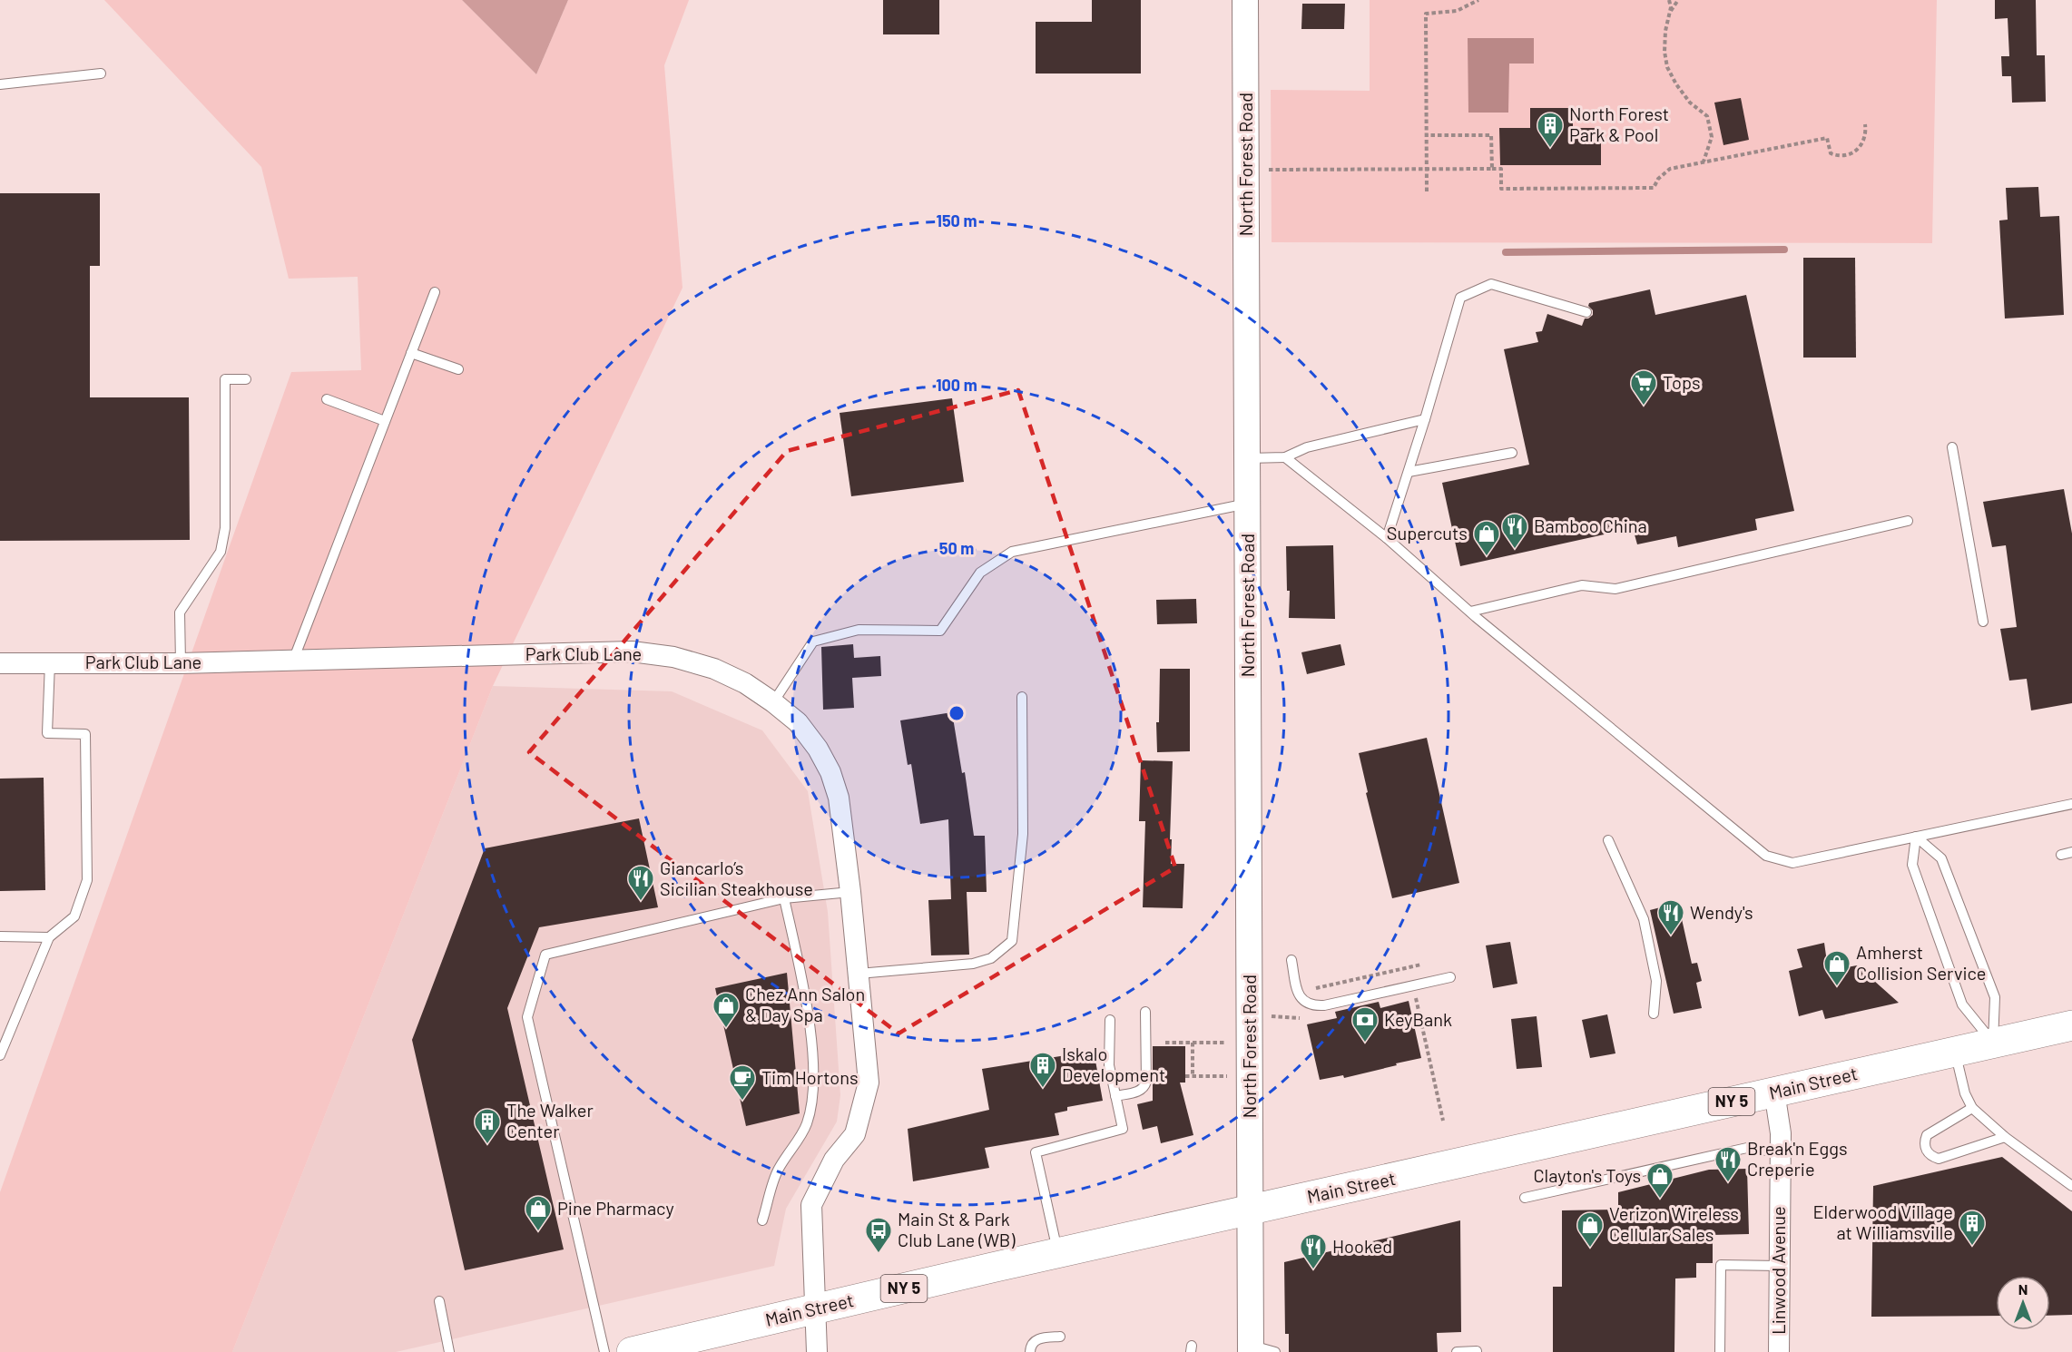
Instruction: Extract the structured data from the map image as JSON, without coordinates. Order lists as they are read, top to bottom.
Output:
{
  "streets": {
    "main road": ["Main Street", "NY 5"],
    "street": ["North Forest Road", "Park Club Lane", "Linwood Avenue"]
  },
  "crossings": [
    ["North Forest Road", "Main Street"],
    ["Park Club Lane", "Main Street"],
    ["Main Street", "Linwood Avenue"]
  ],
  "places": {
    "building": [
      "North Forest Park & Pool",
      "Iskalo Development",
      "The Walker Center",
      "Elderwood Village at Williamsville"
    ],
    "supermarket": ["Tops"],
    "restaurant": [
      "Bamboo China",
      "Giancarlo’s Sicilian Steakhouse",
      "Wendy's",
      "Break'n Eggs Creperie",
      "Hooked"
    ],
    "shop": [
      "Supercuts",
      "Amherst Collision Service",
      "Chez Ann Salon & Day Spa",
      "Clayton's Toys",
      "Pine Pharmacy",
      "Verizon Wireless Cellular Sales"
    ],
    "bank": ["KeyBank"],
    "cafe": ["Tim Hortons"],
    "bus stop": ["Main St & Park Club Lane (WB)"]
  },
  "north": "top",
  "rings": ["150 m", "100 m", "50 m"]
}
